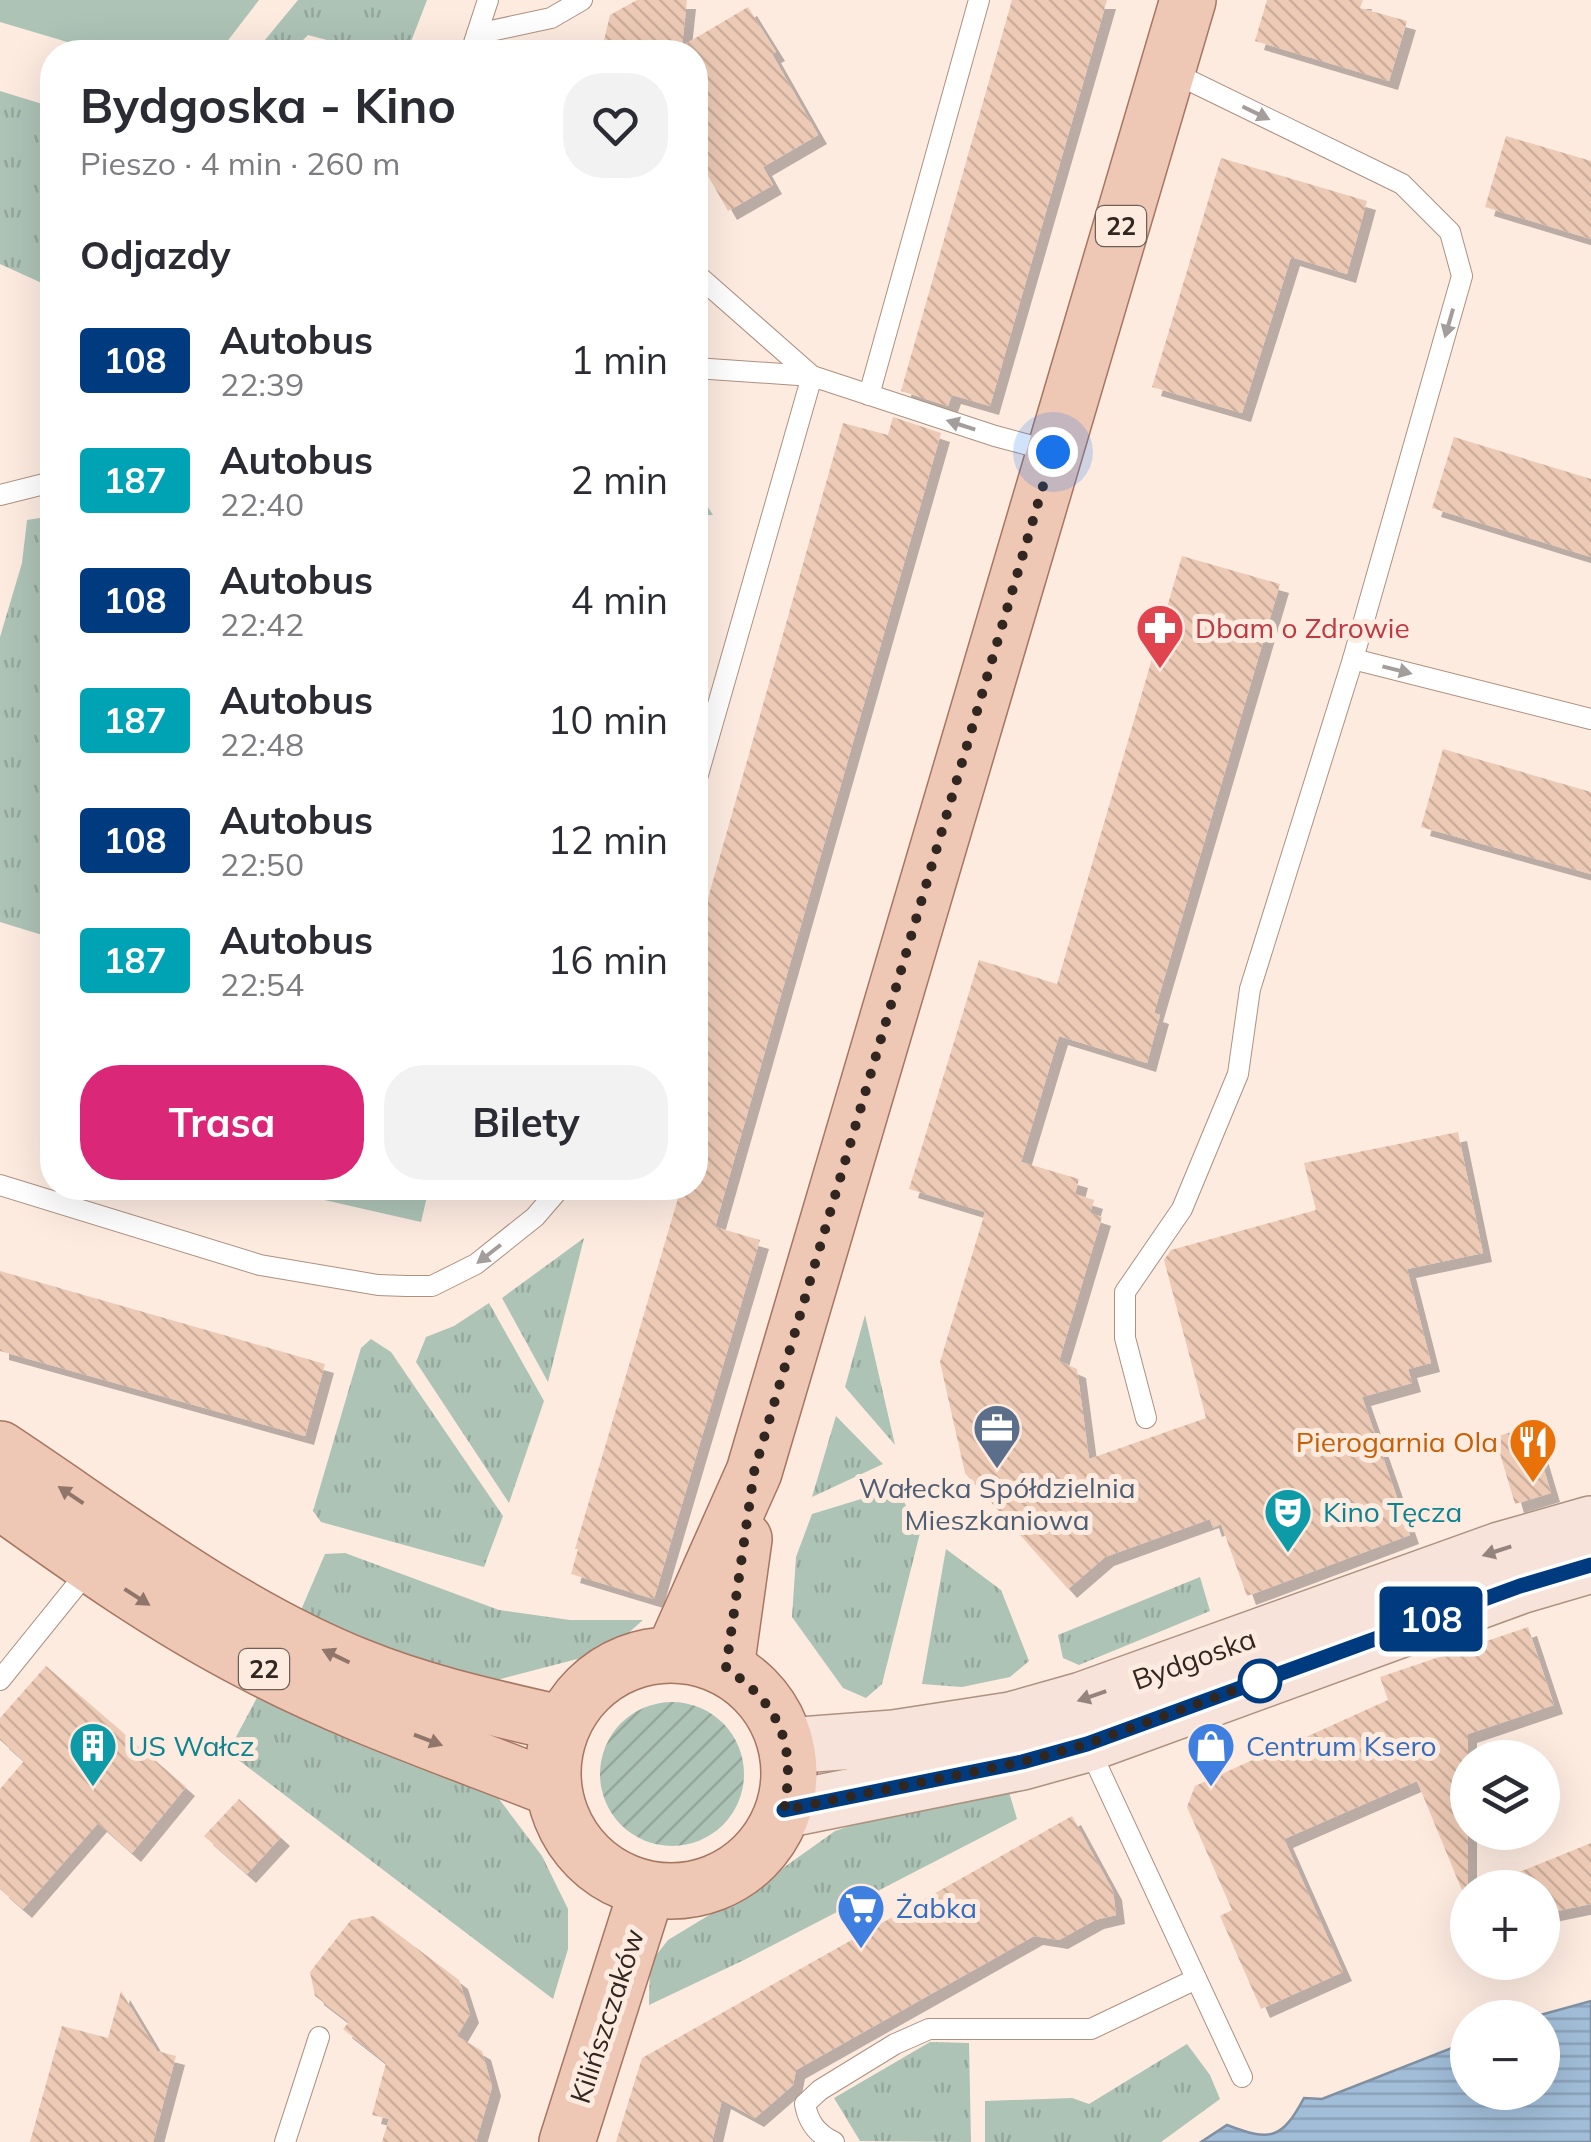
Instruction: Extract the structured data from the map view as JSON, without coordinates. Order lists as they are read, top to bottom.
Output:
{
  "streets": {
    "main road": ["22", "Kilińszczaków"],
    "street": ["Bydgoska"]
  },
  "crossings": [
    ["22", "Bydgoska"],
    ["22", "Kilińszczaków"],
    ["Bydgoska", "Kilińszczaków"]
  ],
  "places": {
    "pharmacy": ["Dbam o Zdrowie"],
    "office": ["Wałecka Spółdzielnia Mieszkaniowa"],
    "restaurant": ["Pierogarnia Ola"],
    "theatre": ["Kino Tęcza"],
    "building": ["US Wałcz"],
    "shop": ["Centrum Ksero"],
    "supermarket": ["Żabka"]
  },
  "lines": ["bus line 108"],
  "page": {
    "on_map": "108",
    "heading": [
      ["Bydgoska - Kino", "Pieszo · 4 min · 260 m"],
      "Odjazdy"
    ],
    "list": [
      {
        "mark": "108",
        "name": "Autobus",
        "note": "22:39",
        "value": "1 min"
      },
      {
        "mark": "187",
        "name": "Autobus",
        "note": "22:40",
        "value": "2 min"
      },
      {
        "mark": "108",
        "name": "Autobus",
        "note": "22:42",
        "value": "4 min"
      },
      {
        "mark": "187",
        "name": "Autobus",
        "note": "22:48",
        "value": "10 min"
      },
      {
        "mark": "108",
        "name": "Autobus",
        "note": "22:50",
        "value": "12 min"
      },
      {
        "mark": "187",
        "name": "Autobus",
        "note": "22:54",
        "value": "16 min"
      }
    ],
    "buttons": ["Trasa", "Bilety"],
    "map_buttons": ["+", "−"]
  }
}
